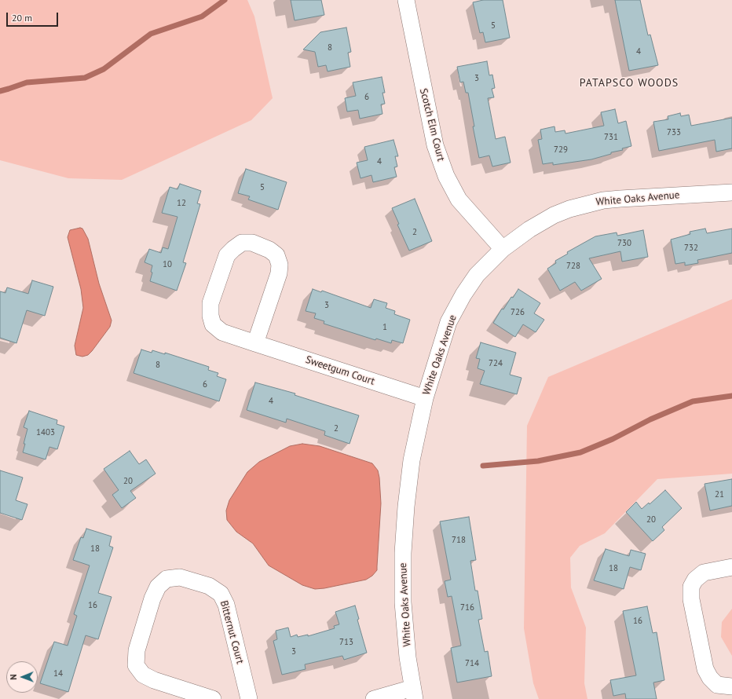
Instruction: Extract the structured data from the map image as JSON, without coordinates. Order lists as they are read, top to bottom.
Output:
{
  "streets": {
    "street": [
      "Scotch Elm Court",
      "White Oaks Avenue",
      "Sweetgum Court",
      "Bitternut Court"
    ]
  },
  "crossings": [
    ["Scotch Elm Court", "White Oaks Avenue"],
    ["White Oaks Avenue", "Sweetgum Court"]
  ],
  "districts": ["PATAPSCO WOODS"],
  "house_numbers": [
    "5",
    "8",
    "4",
    "3",
    "6",
    "733",
    "731",
    "729",
    "4",
    "5",
    "12",
    "2",
    "730",
    "732",
    "10",
    "728",
    "3",
    "726",
    "1",
    "724",
    "8",
    "6",
    "4",
    "2",
    "1403",
    "20",
    "21",
    "20",
    "718",
    "18",
    "18",
    "16",
    "716",
    "16",
    "713",
    "3",
    "714",
    "14"
  ],
  "scale_bar": "20 m",
  "north": "left"
}
